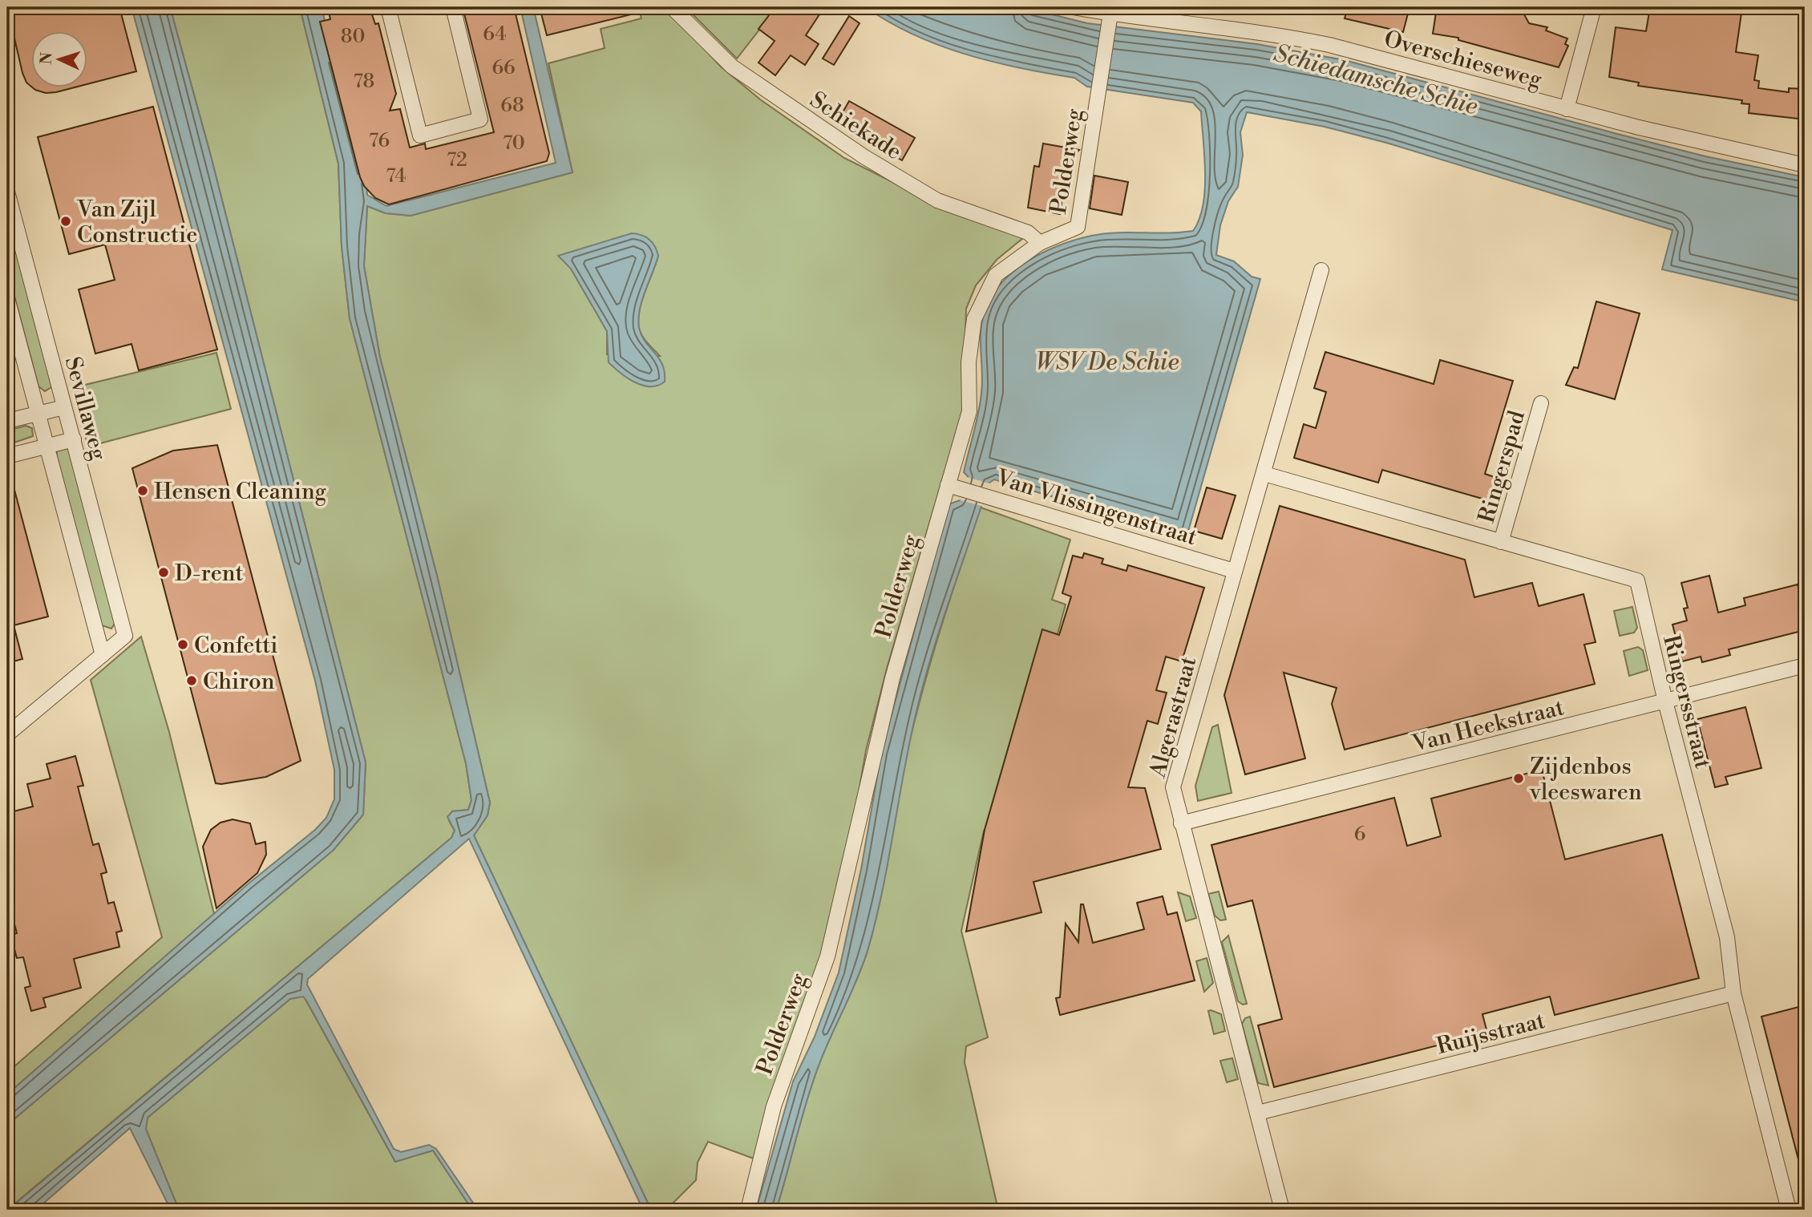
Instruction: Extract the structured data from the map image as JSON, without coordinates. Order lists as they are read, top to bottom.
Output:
{
  "streets": {
    "street": [
      "Overschieseweg",
      "Schiekade",
      "Polderweg",
      "Sevillaweg",
      "Ringerspad",
      "Van Vlissingenstraat",
      "Ringersstraat",
      "Algerastraat",
      "Van Heekstraat",
      "Ruijsstraat"
    ]
  },
  "crossings": [
    ["Overschieseweg", "Polderweg"],
    ["Schiekade", "Polderweg"],
    ["Polderweg", "Van Vlissingenstraat"],
    ["Ringerspad", "Ringersstraat"],
    ["Van Vlissingenstraat", "Algerastraat"],
    ["Ringersstraat", "Algerastraat"],
    ["Ringersstraat", "Van Heekstraat"],
    ["Ringersstraat", "Ruijsstraat"],
    ["Algerastraat", "Van Heekstraat"],
    ["Algerastraat", "Ruijsstraat"]
  ],
  "water": ["Schiedamsche Schie", "WSV De Schie"],
  "places": [
    "Van Zijl Constructie",
    "Hensen Cleaning",
    "D-rent",
    "Confetti",
    "Chiron",
    "Zijdenbos vleeswaren"
  ],
  "house_numbers": [
    "64",
    "80",
    "66",
    "78",
    "68",
    "76",
    "70",
    "72",
    "74",
    "6"
  ],
  "north": "left"
}
